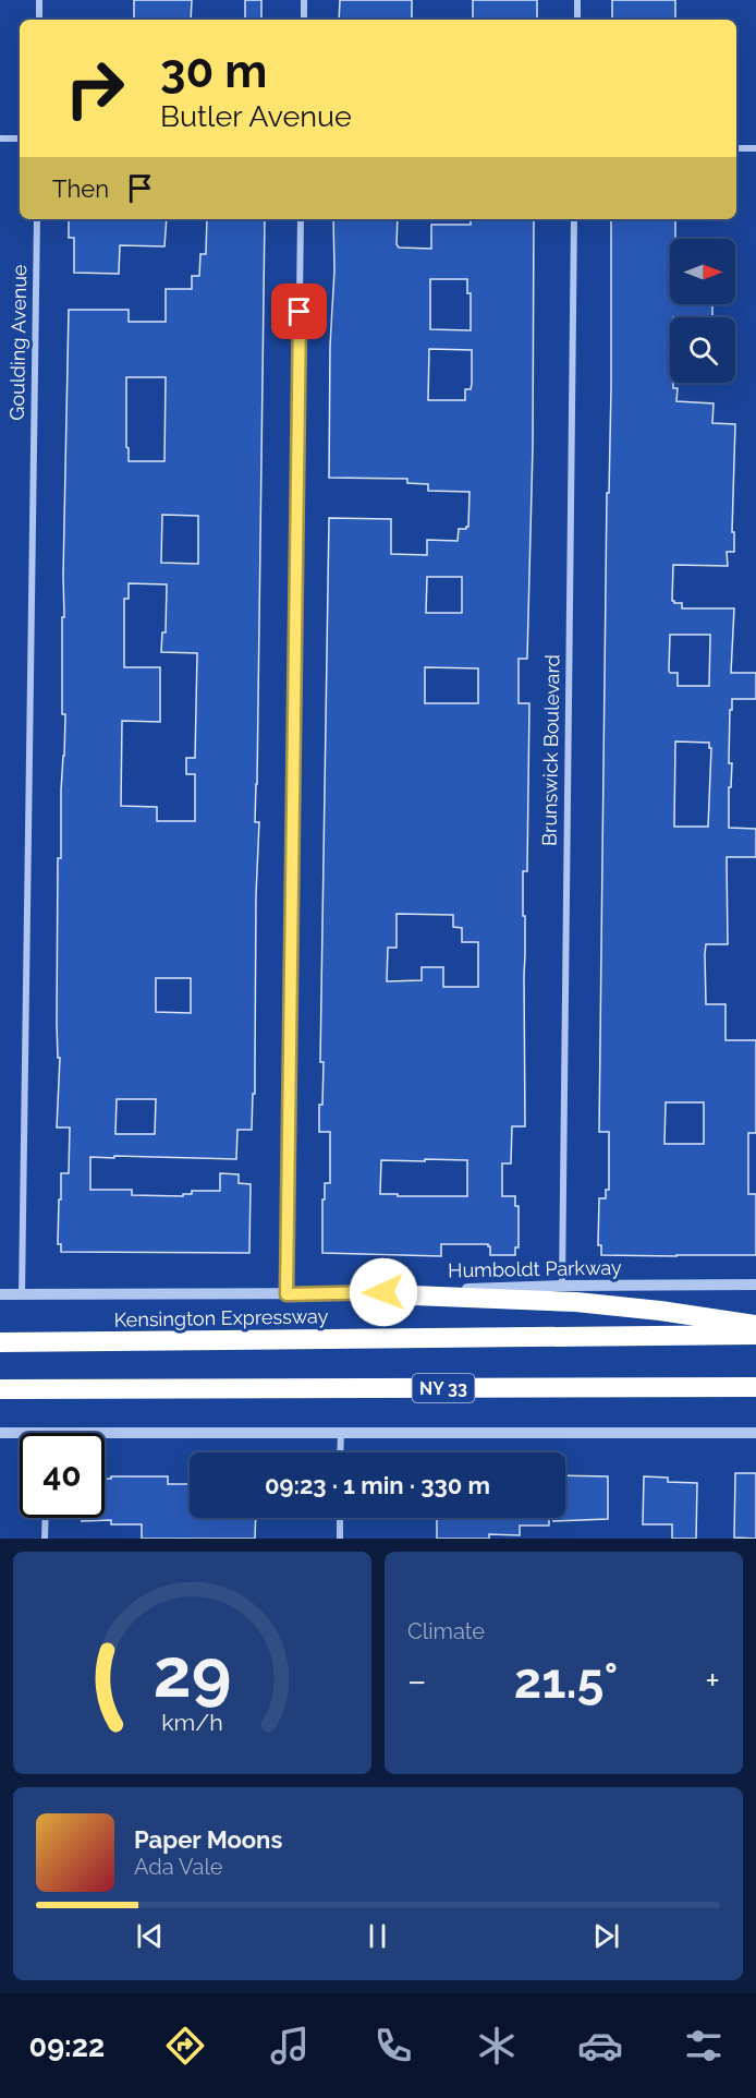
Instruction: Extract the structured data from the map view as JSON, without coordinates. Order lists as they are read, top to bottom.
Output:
{
  "streets": {
    "highway": ["Kensington Expressway", "NY 33"],
    "street": ["Goulding Avenue", "Brunswick Boulevard", "Humboldt Parkway"]
  },
  "crossings": [
    ["Goulding Avenue", "Humboldt Parkway"],
    ["Brunswick Boulevard", "Humboldt Parkway"]
  ],
  "north": "right",
  "page": {
    "turn": ["30 m", "Butler Avenue"],
    "then": "Then",
    "limit": "40",
    "trip": "09:23 · 1 min · 330 m",
    "tile": "Climate",
    "heat": ["−", "21.5°", "+"],
    "song": ["Paper Moons", "Ada Vale"],
    "tabs": "09:22",
    "gauge": ["29", "km/h"]
  }
}
